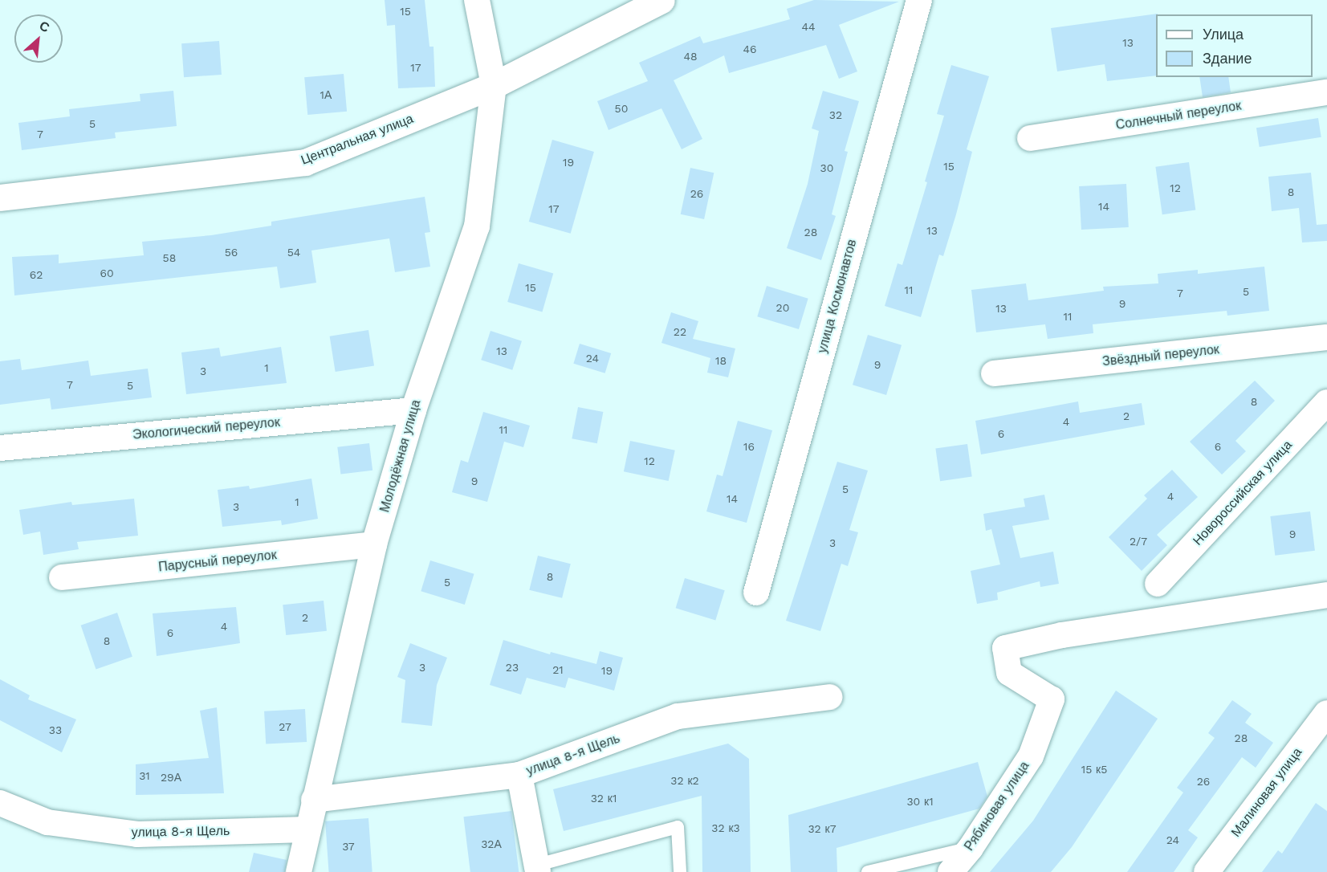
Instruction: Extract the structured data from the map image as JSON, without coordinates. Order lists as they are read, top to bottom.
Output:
{
  "streets": {
    "street": [
      "Солнечный переулок",
      "Центральная улица",
      "улица Космонавтов",
      "Звёздный переулок",
      "Экологический переулок",
      "Молодёжная улица",
      "Новороссийская улица",
      "Парусный переулок",
      "улица 8-я Щель",
      "Малиновая улица",
      "Рябиновая улица"
    ]
  },
  "crossings": [
    ["Центральная улица", "Молодёжная улица"],
    ["Экологический переулок", "Молодёжная улица"],
    ["Молодёжная улица", "Парусный переулок"],
    ["Молодёжная улица", "улица 8-я Щель"]
  ],
  "house_numbers": [
    "15",
    "44",
    "13",
    "46",
    "48",
    "17",
    "1А",
    "50",
    "32",
    "5",
    "7",
    "19",
    "15",
    "30",
    "12",
    "8",
    "26",
    "14",
    "17",
    "13",
    "28",
    "56",
    "54",
    "58",
    "60",
    "62",
    "15",
    "11",
    "5",
    "7",
    "9",
    "20",
    "13",
    "11",
    "22",
    "13",
    "24",
    "18",
    "9",
    "1",
    "3",
    "7",
    "5",
    "8",
    "2",
    "4",
    "11",
    "6",
    "16",
    "6",
    "12",
    "9",
    "5",
    "4",
    "14",
    "1",
    "3",
    "9",
    "2/7",
    "3",
    "8",
    "5",
    "2",
    "4",
    "6",
    "8",
    "3",
    "23",
    "21",
    "19",
    "27",
    "33",
    "28",
    "15 к5",
    "31",
    "29А",
    "32 к2",
    "26",
    "32 к1",
    "30 к1",
    "32 к3",
    "32 к7",
    "24",
    "32А",
    "37"
  ],
  "legend": ["Улица", "Здание"],
  "north": "top right"
}
